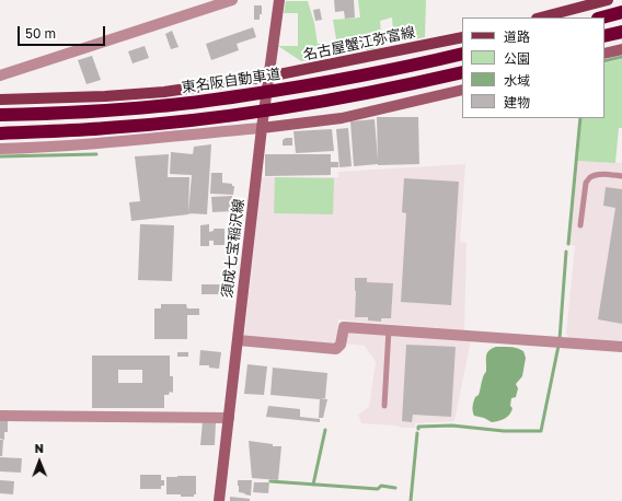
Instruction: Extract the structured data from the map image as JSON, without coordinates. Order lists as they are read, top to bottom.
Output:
{
  "streets": {
    "highway": ["東名阪自動車道"],
    "main road": ["名古屋蟹江弥富線", "須成七宝稲沢線"]
  },
  "crossings": [
    ["名古屋蟹江弥富線", "須成七宝稲沢線"]
  ],
  "legend": [
    "道路",
    "公園",
    "水域",
    "建物"
  ],
  "scale_bar": "50 m",
  "north": "top"
}
